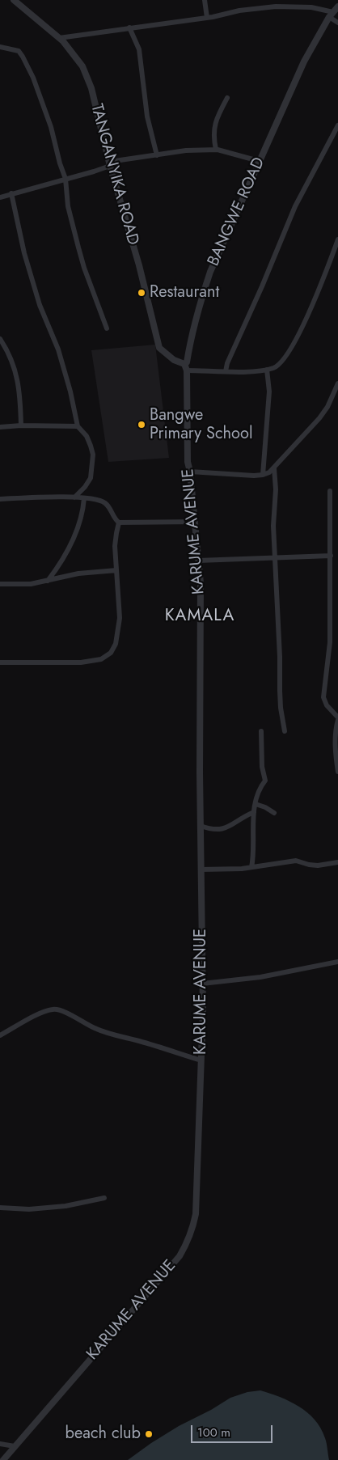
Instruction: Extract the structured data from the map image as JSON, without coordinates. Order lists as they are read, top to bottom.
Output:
{
  "streets": {
    "street": ["TANGANYIKA ROAD", "BANGWE ROAD", "KARUME AVENUE"]
  },
  "crossings": [
    ["TANGANYIKA ROAD", "BANGWE ROAD"],
    ["BANGWE ROAD", "KARUME AVENUE"]
  ],
  "districts": ["KAMALA"],
  "places": ["Restaurant", "Bangwe Primary School", "beach club"],
  "scale_bar": "100 m"
}
